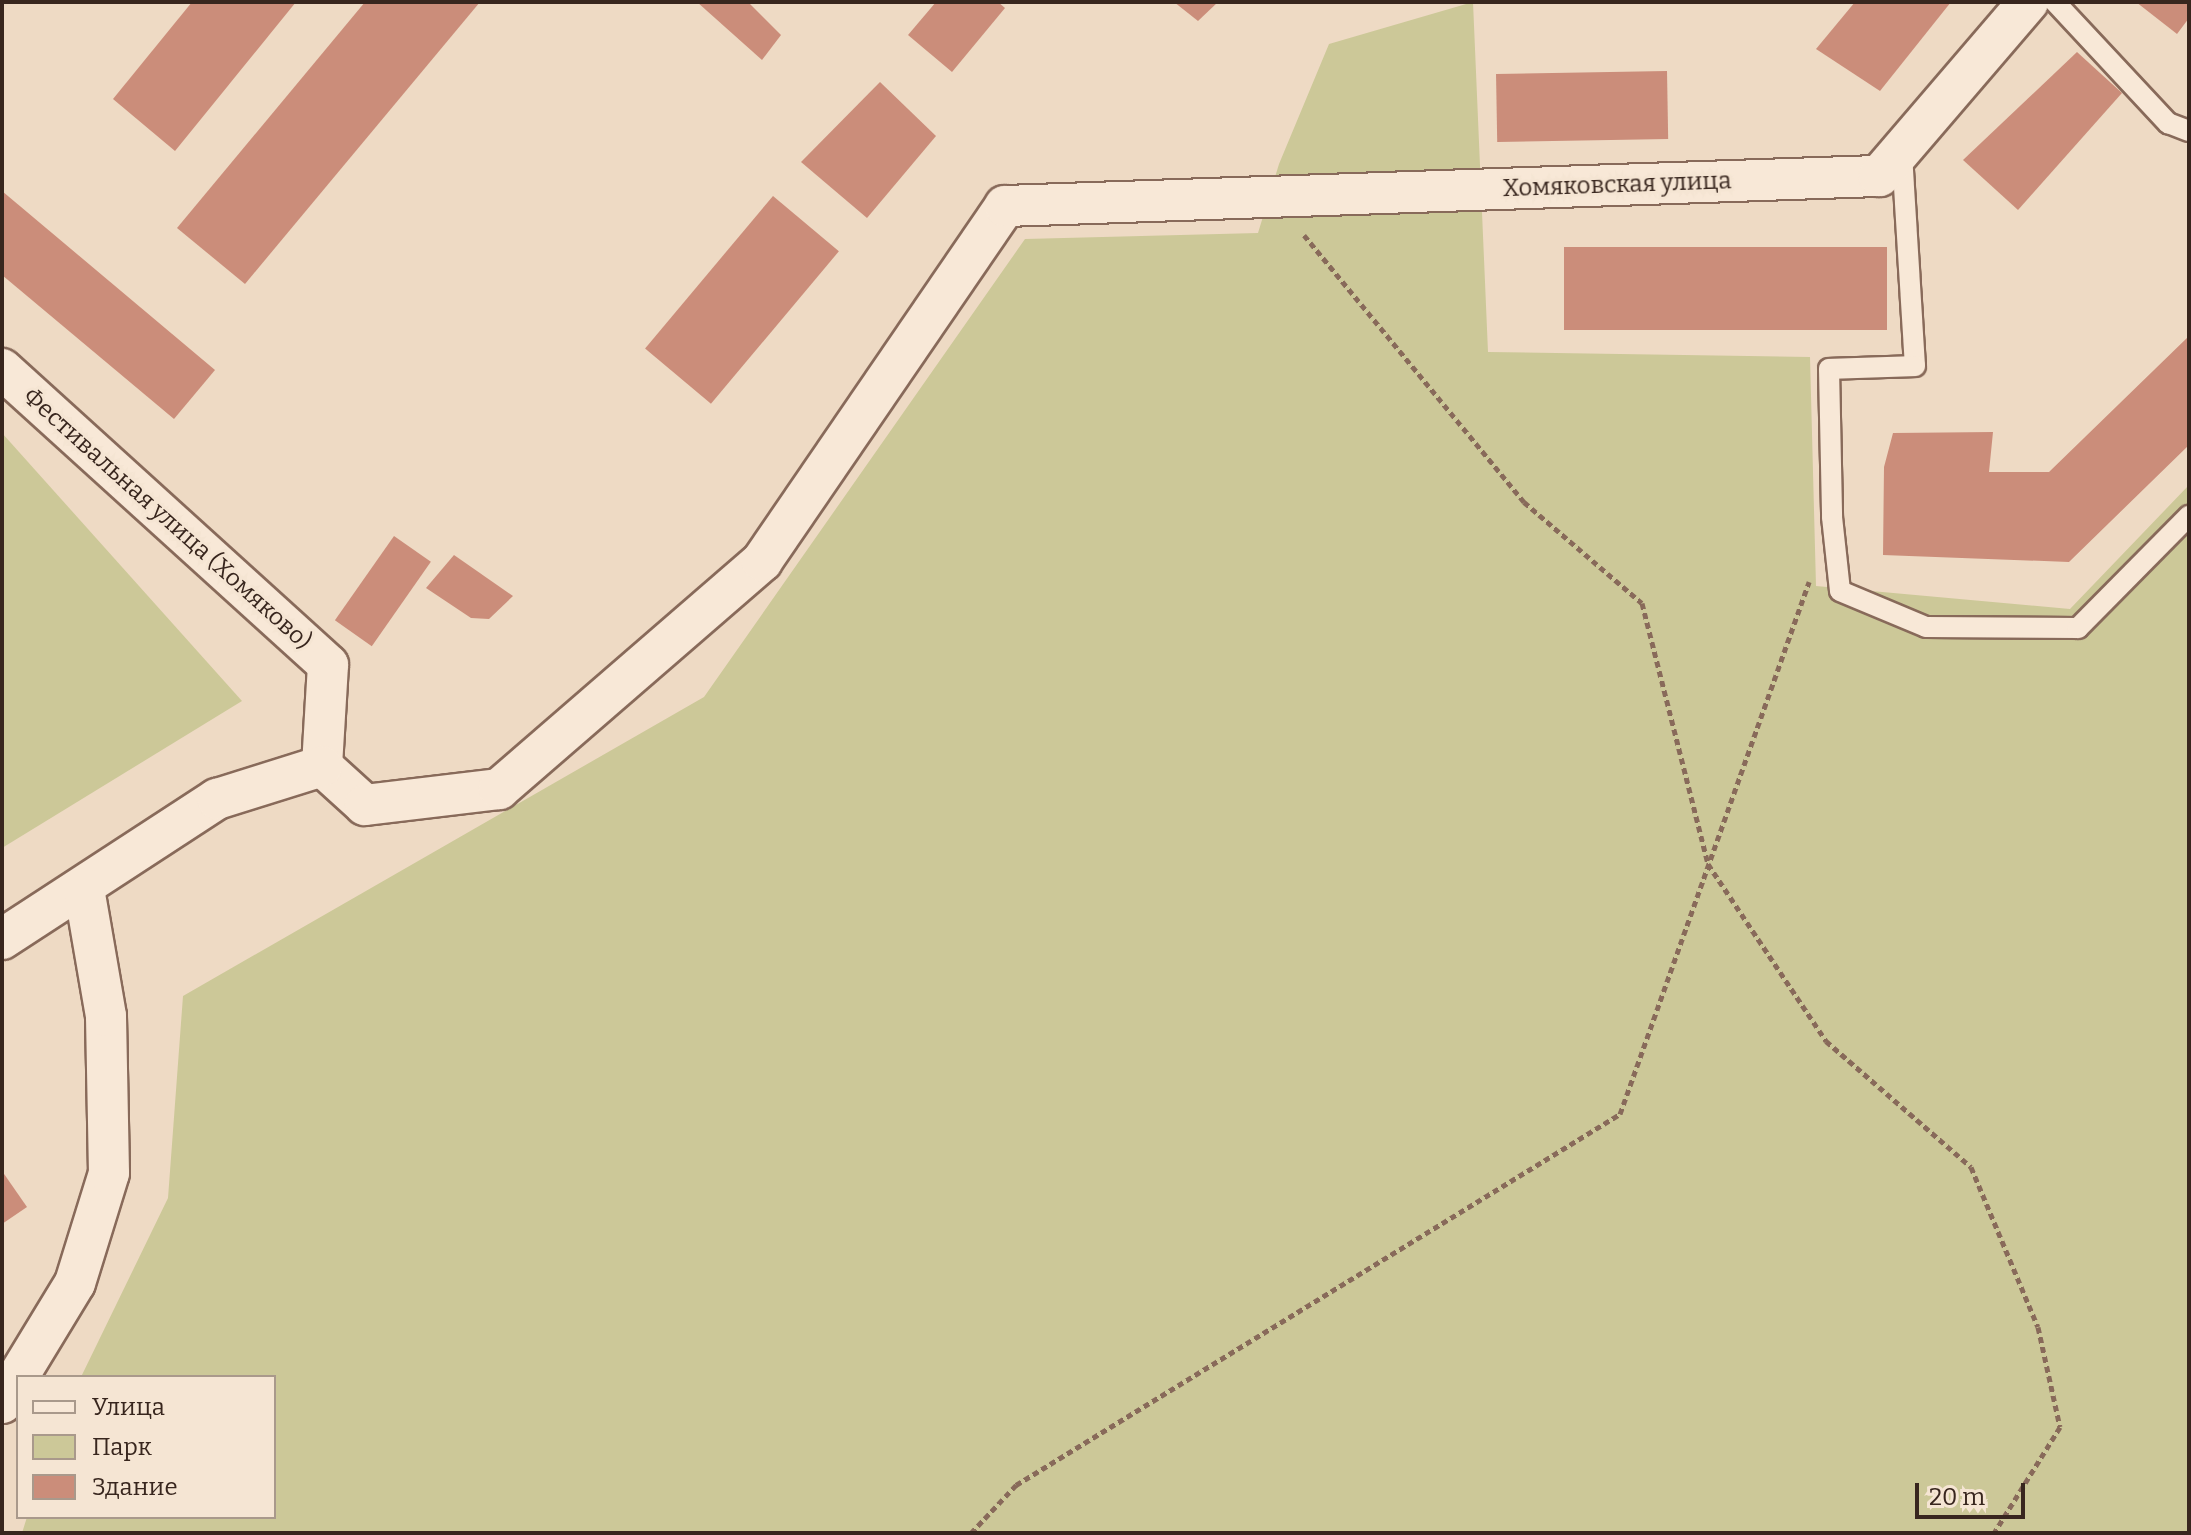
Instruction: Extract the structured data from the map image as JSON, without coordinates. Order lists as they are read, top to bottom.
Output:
{
  "streets": {
    "street": ["Хомяковская улица", "Фестивальная улица (Хомяково)"]
  },
  "crossings": [
    ["Хомяковская улица", "Фестивальная улица (Хомяково)"]
  ],
  "legend": ["Улица", "Парк", "Здание"],
  "scale_bar": "20 m"
}
